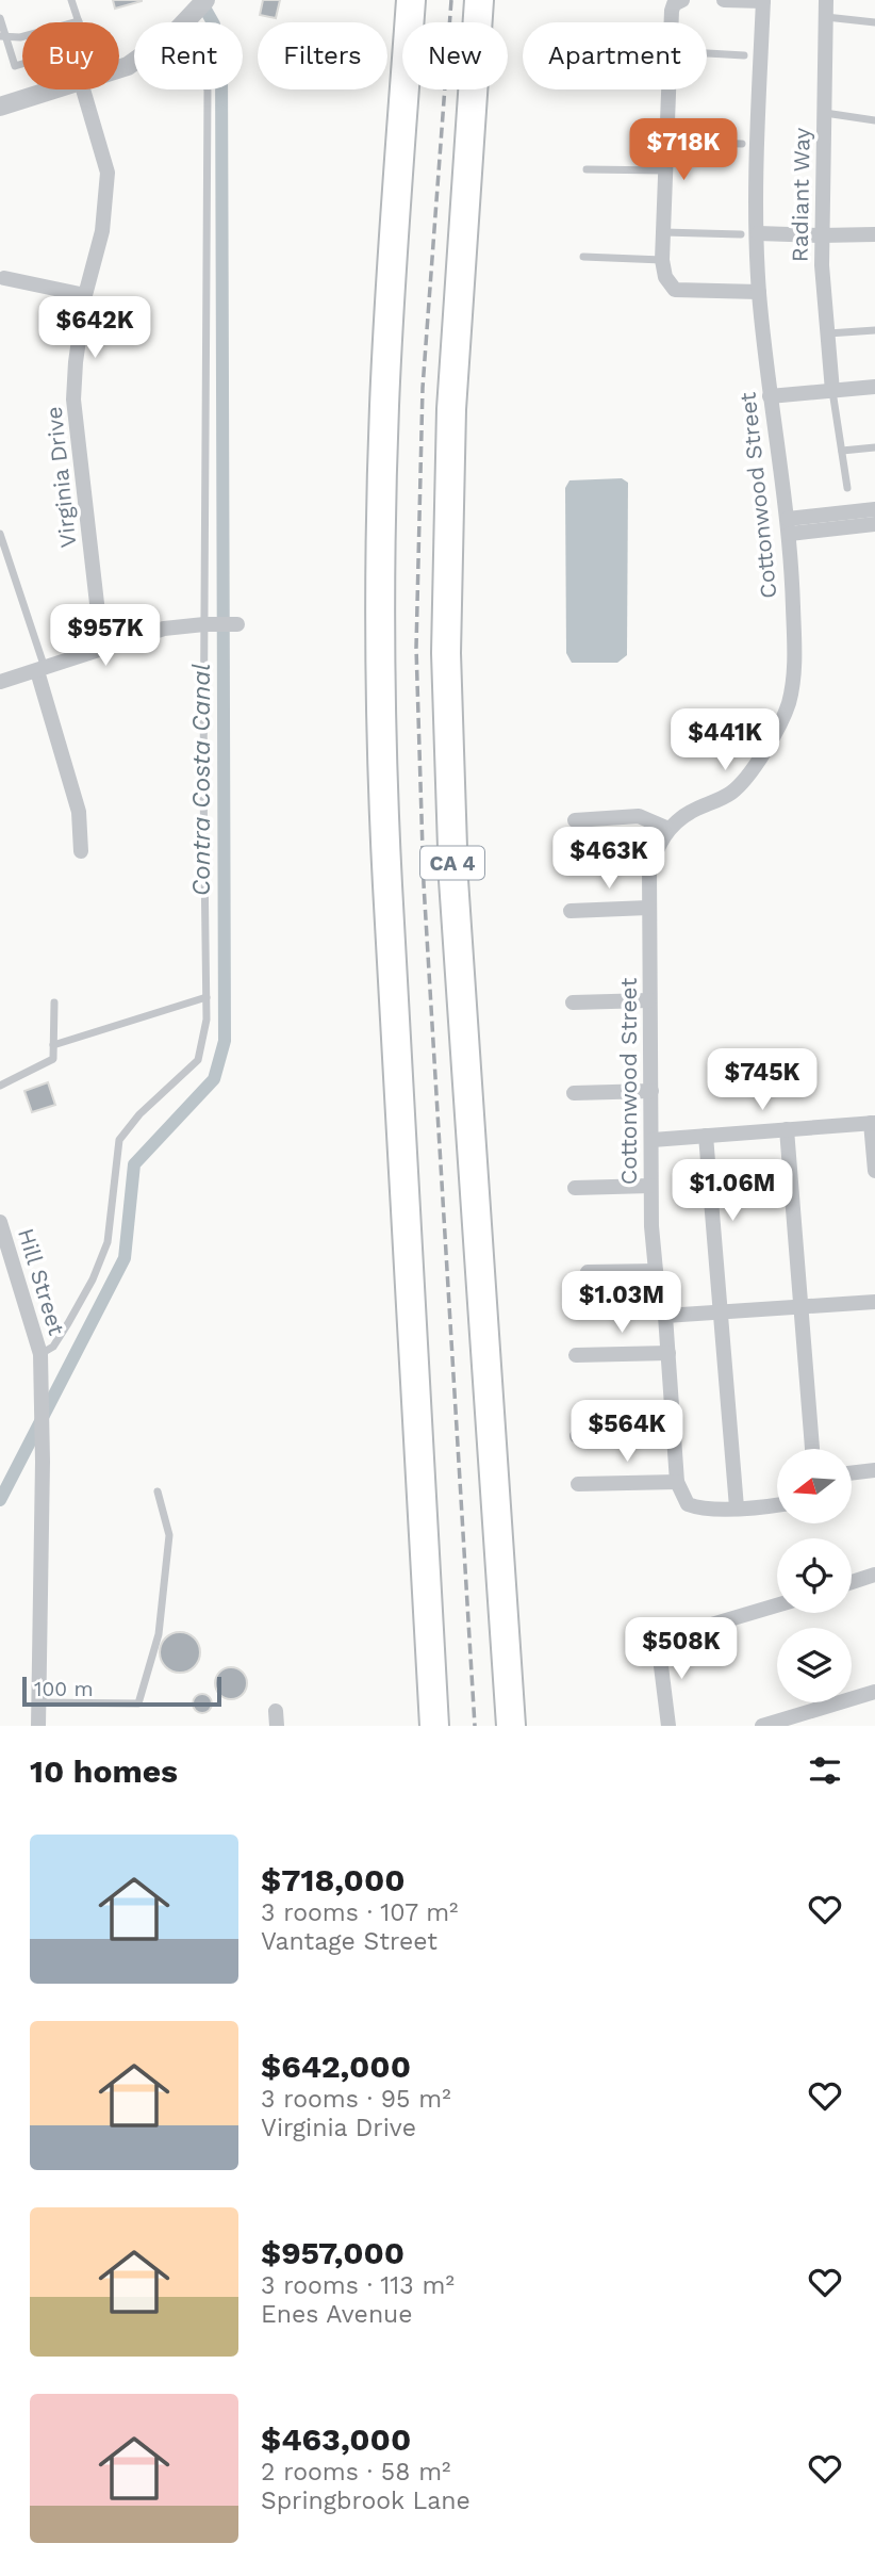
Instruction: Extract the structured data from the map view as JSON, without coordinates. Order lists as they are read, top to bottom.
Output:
{
  "streets": {
    "highway": ["CA 4"],
    "street": [
      "Radiant Way",
      "Virginia Drive",
      "Cottonwood Street",
      "Hill Street"
    ]
  },
  "water": ["Contra Costa Canal"],
  "scale_bar": "100 m",
  "north": "left",
  "page": {
    "chip": [
      "Buy",
      "Rent",
      "Filters",
      "New",
      "Apartment"
    ],
    "price": [
      "$718K",
      "$642K",
      "$957K",
      "$441K",
      "$463K",
      "$745K",
      "$1.06M",
      "$1.03M",
      "$564K",
      "$508K"
    ],
    "scale": "100 m",
    "heading": "10 homes",
    "list": [
      {
        "name": "$718,000",
        "note": "3 rooms · 107 m² · Vantage Street"
      },
      {
        "name": "$642,000",
        "note": "3 rooms · 95 m² · Virginia Drive"
      },
      {
        "name": "$957,000",
        "note": "3 rooms · 113 m² · Enes Avenue"
      },
      {
        "name": "$463,000",
        "note": "2 rooms · 58 m² · Springbrook Lane"
      }
    ]
  }
}
